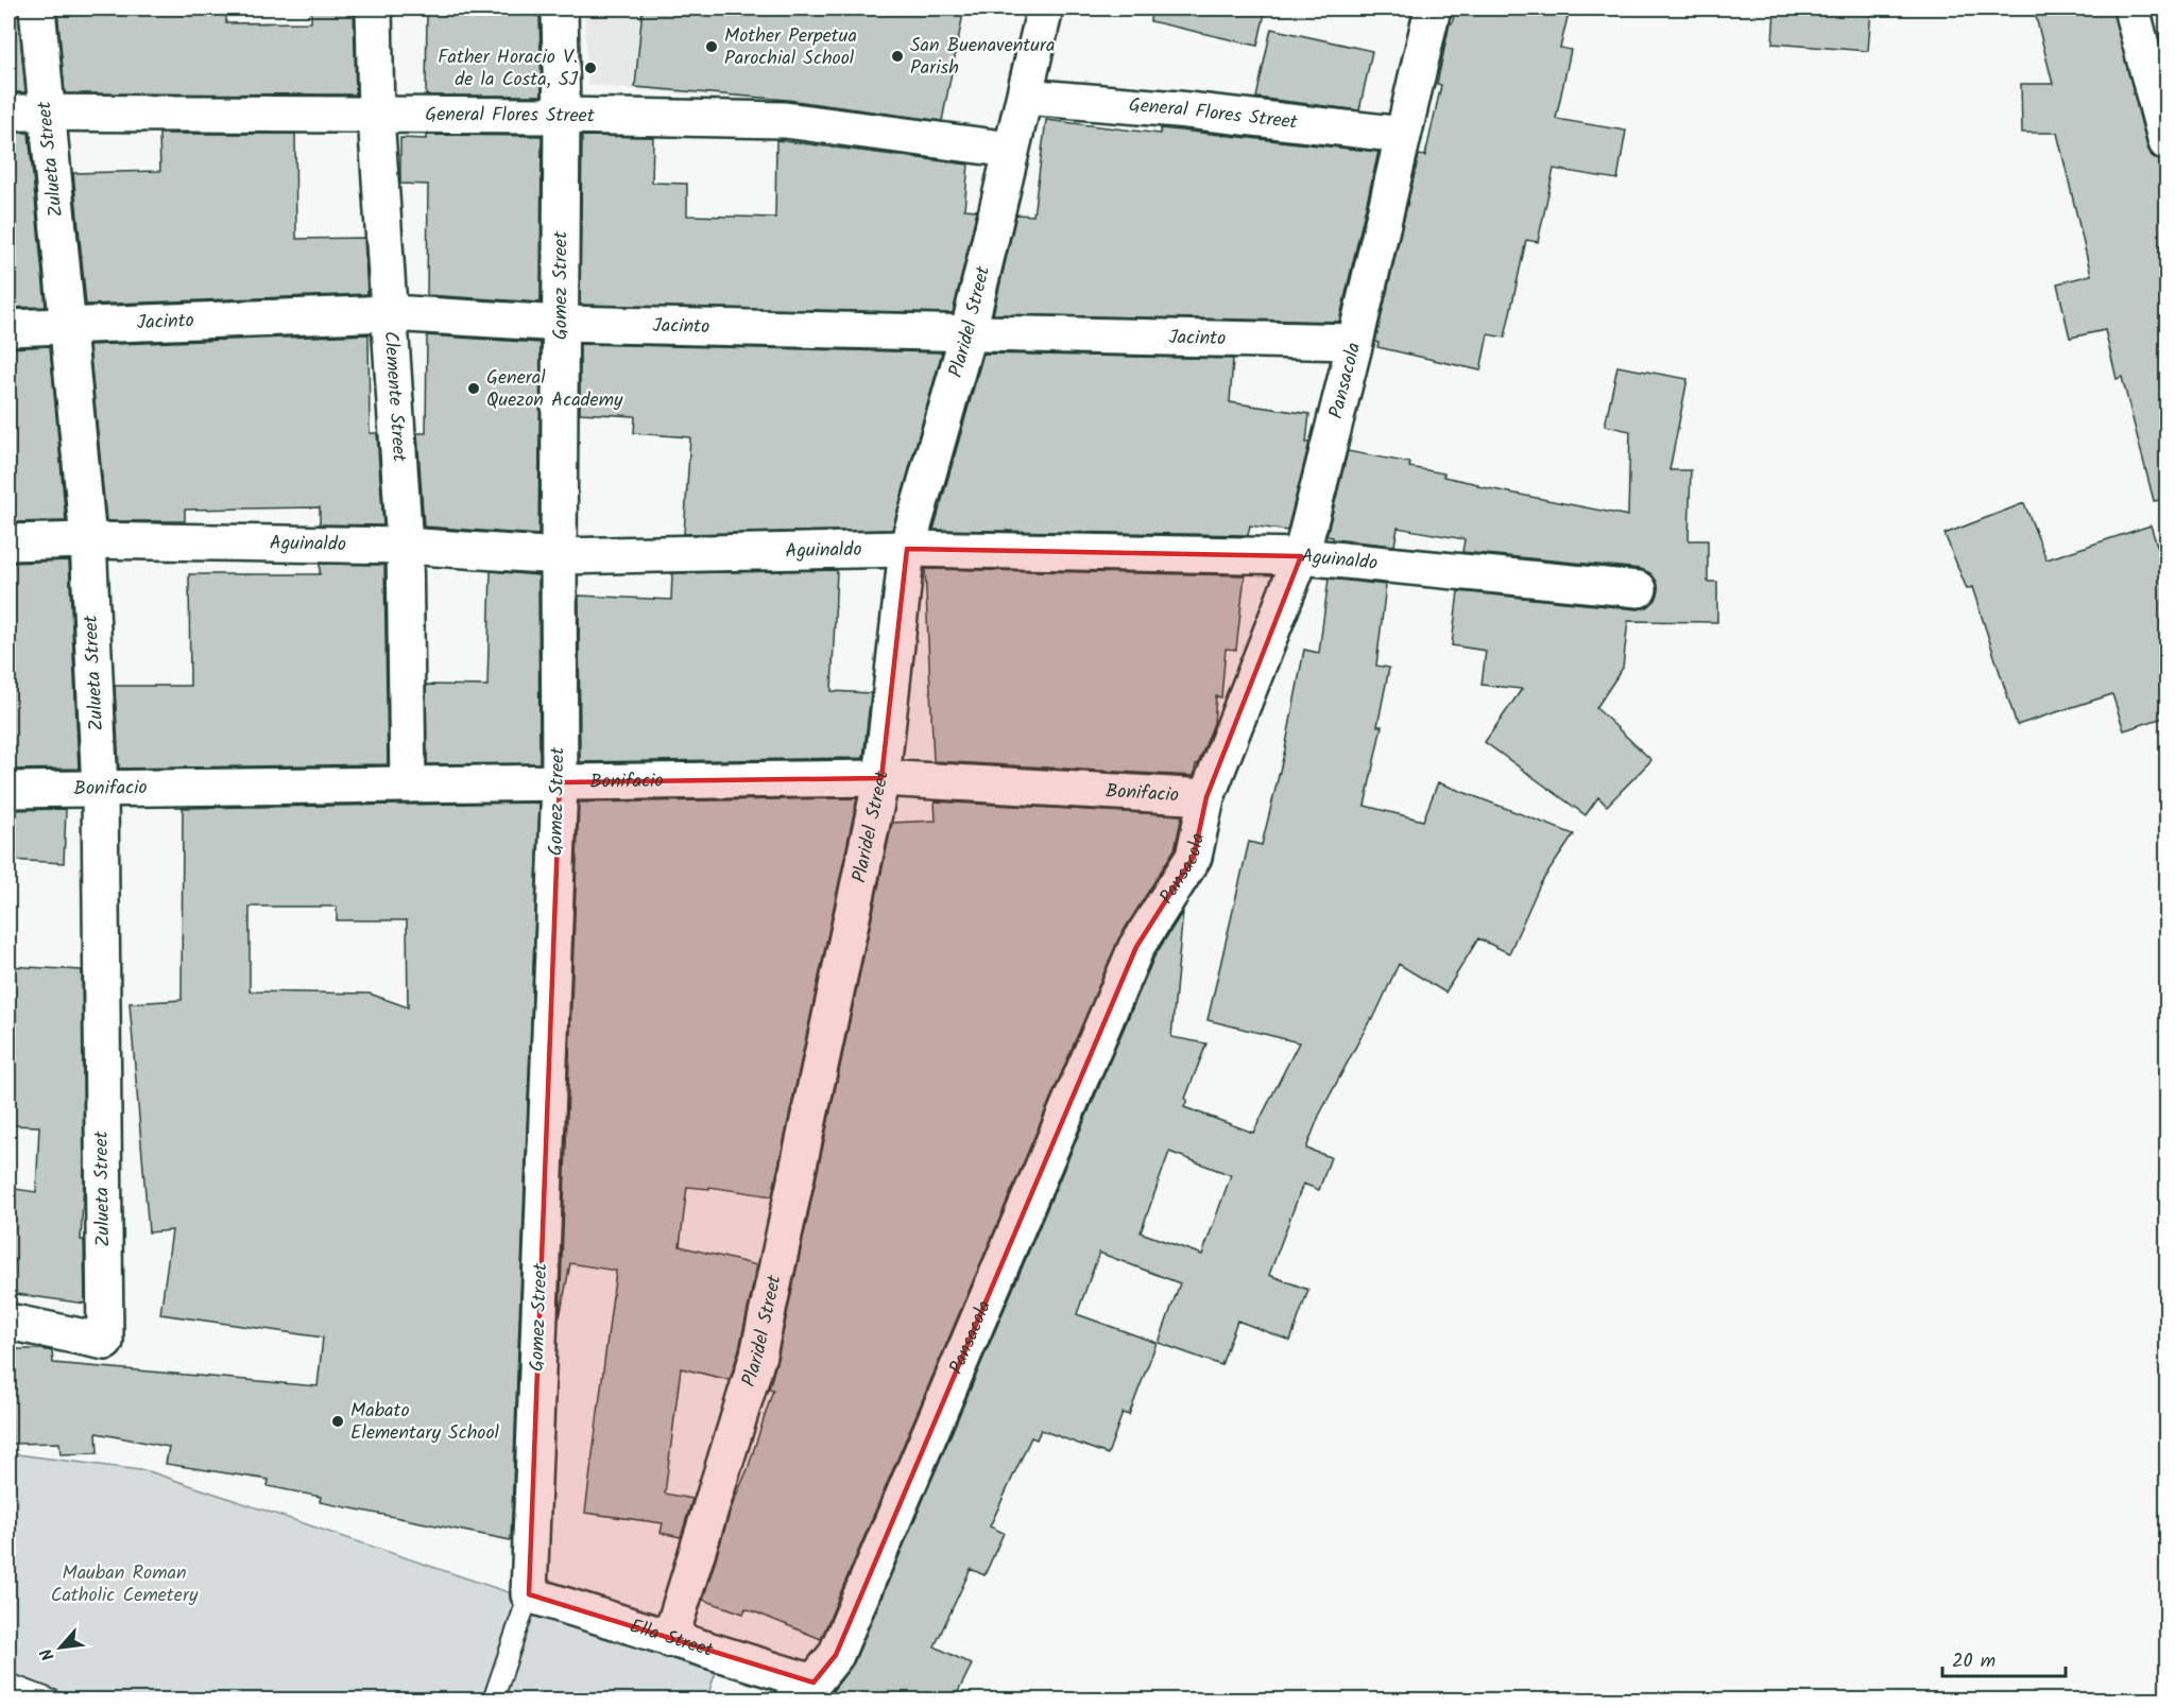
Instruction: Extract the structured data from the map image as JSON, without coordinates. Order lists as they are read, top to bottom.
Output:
{
  "streets": {
    "street": [
      "General Flores Street",
      "Zulueta Street",
      "Gomez Street",
      "Plaridel Street",
      "Jacinto",
      "Pansacola",
      "Clemente Street",
      "Aguinaldo",
      "Bonifacio",
      "Ella Street"
    ]
  },
  "crossings": [
    ["General Flores Street", "Zulueta Street"],
    ["General Flores Street", "Gomez Street"],
    ["General Flores Street", "Plaridel Street"],
    ["General Flores Street", "Pansacola"],
    ["General Flores Street", "Clemente Street"],
    ["Zulueta Street", "Jacinto"],
    ["Zulueta Street", "Aguinaldo"],
    ["Zulueta Street", "Bonifacio"],
    ["Gomez Street", "Jacinto"],
    ["Gomez Street", "Aguinaldo"],
    ["Gomez Street", "Bonifacio"],
    ["Gomez Street", "Ella Street"],
    ["Plaridel Street", "Jacinto"],
    ["Plaridel Street", "Aguinaldo"],
    ["Plaridel Street", "Bonifacio"],
    ["Plaridel Street", "Ella Street"],
    ["Jacinto", "Pansacola"],
    ["Jacinto", "Clemente Street"],
    ["Pansacola", "Aguinaldo"],
    ["Pansacola", "Bonifacio"],
    ["Pansacola", "Ella Street"],
    ["Clemente Street", "Aguinaldo"],
    ["Clemente Street", "Bonifacio"]
  ],
  "parks": ["Mauban Roman Catholic Cemetery"],
  "places": [
    "Mother Perpetua Parochial School",
    "San Buenaventura Parish",
    "Father Horacio V. de la Costa, SJ",
    "General Quezon Academy",
    "Mabato Elementary School"
  ],
  "scale_bar": "20 m",
  "north": "bottom left"
}
